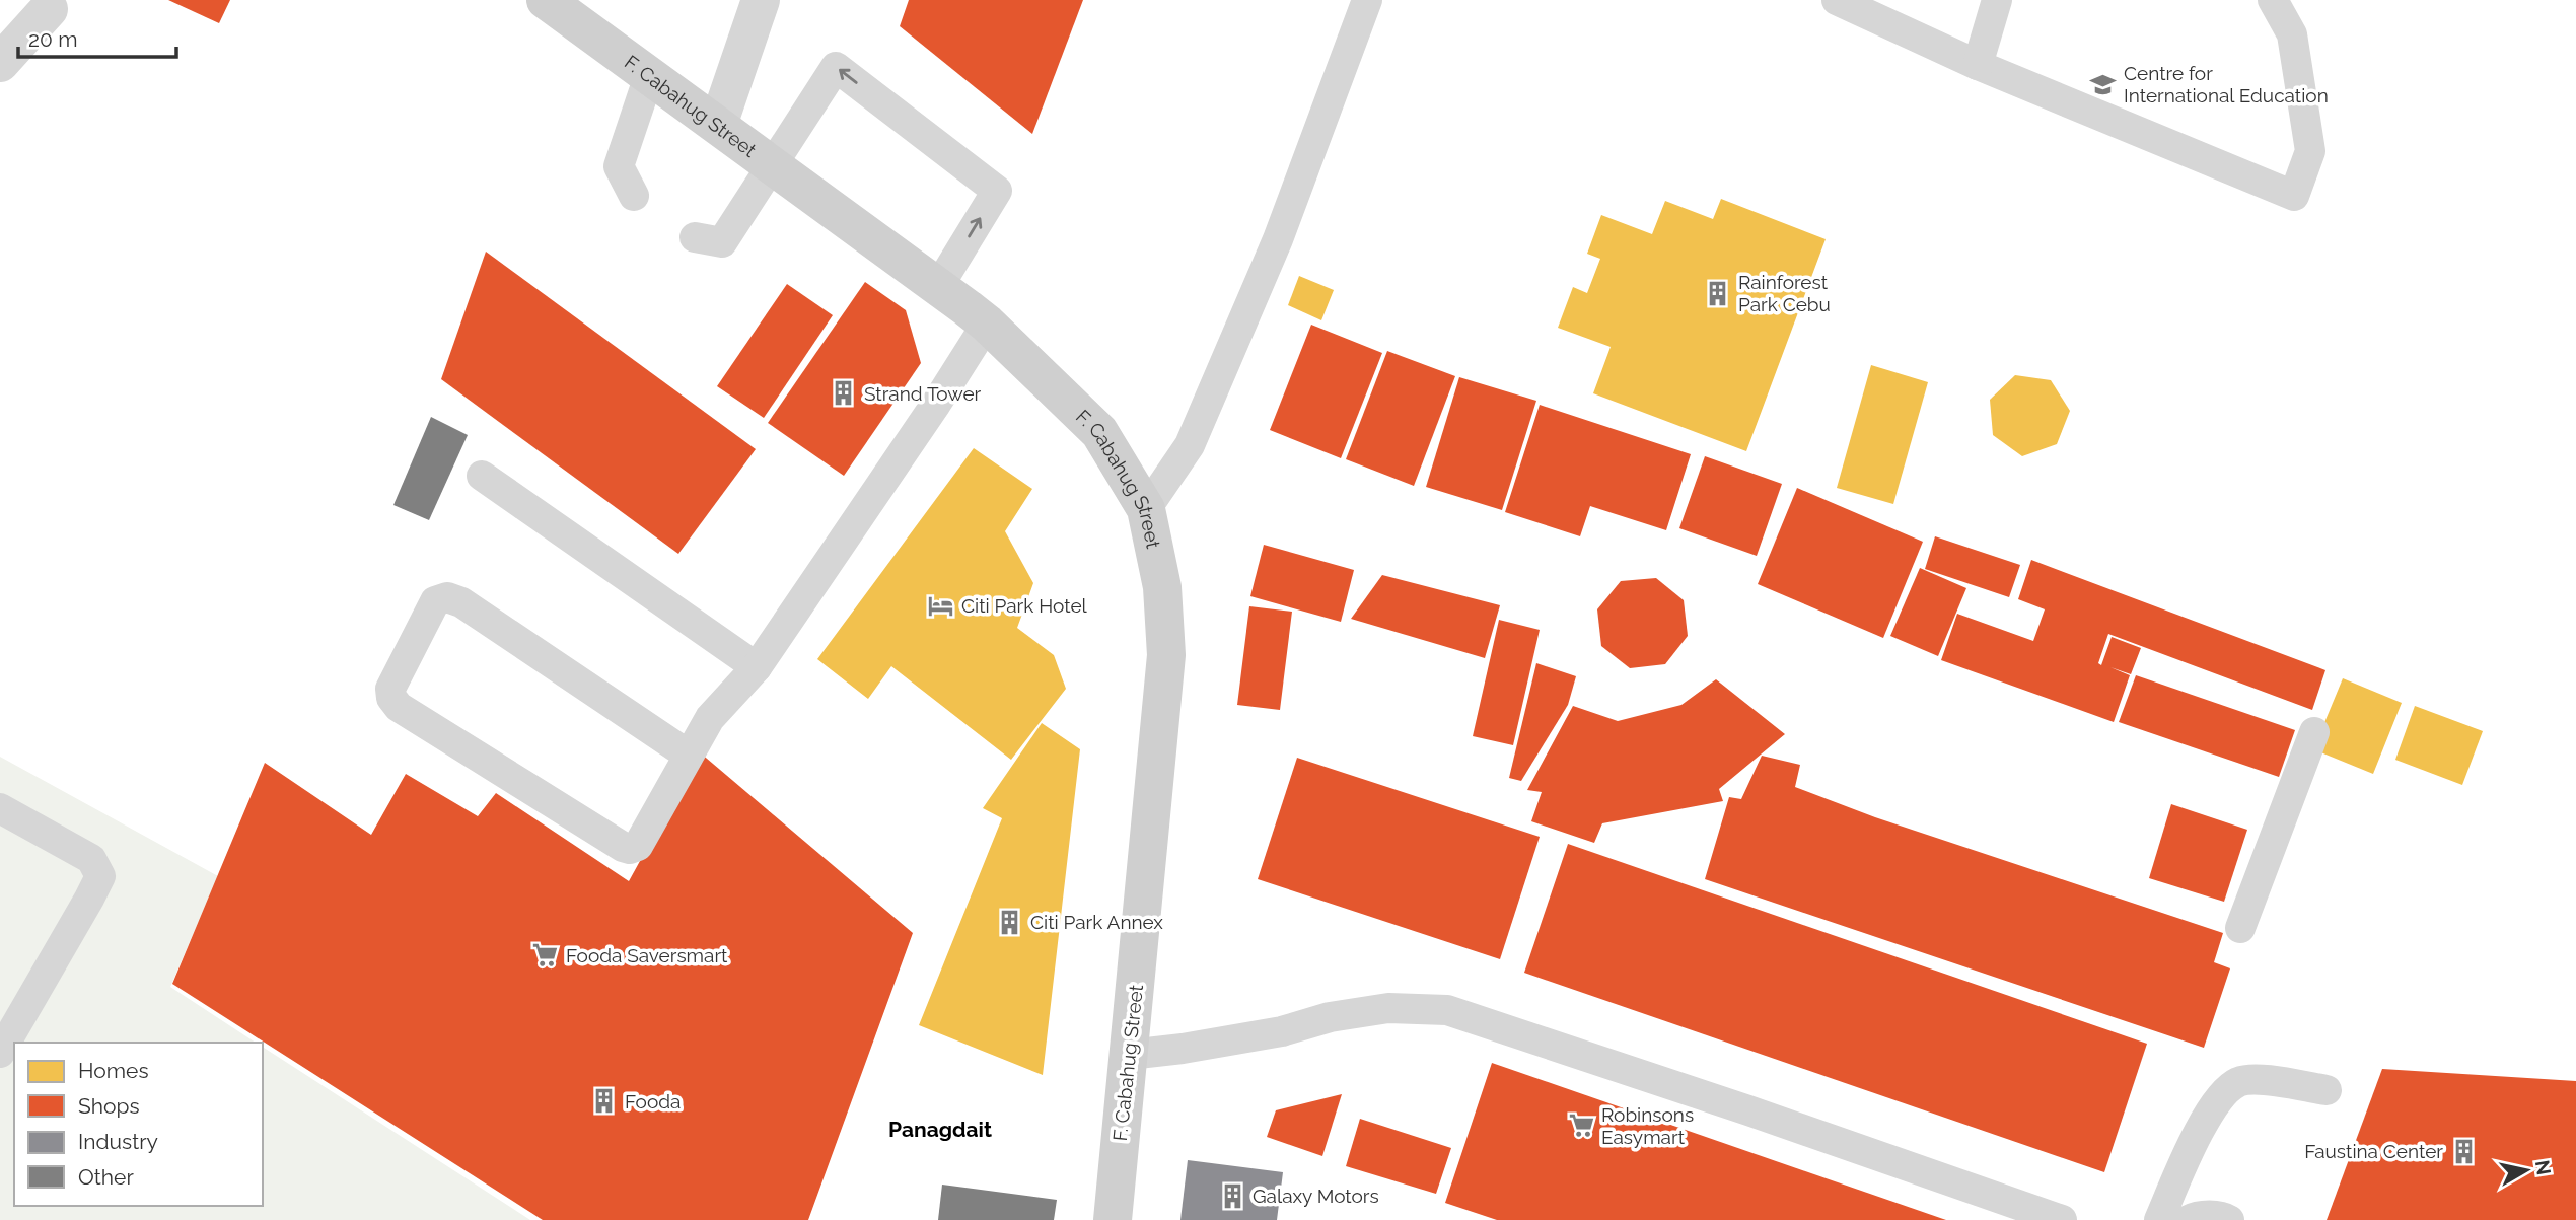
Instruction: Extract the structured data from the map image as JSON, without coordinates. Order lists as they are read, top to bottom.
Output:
{
  "streets": {
    "main road": ["F. Cabahug Street"]
  },
  "districts": ["Panagdait"],
  "places": {
    "school or university": ["Centre for International Education"],
    "building": [
      "Rainforest Park Cebu",
      "Strand Tower",
      "Citi Park Annex",
      "Fooda",
      "Faustina Center",
      "Galaxy Motors"
    ],
    "hotel": ["Citi Park Hotel"],
    "supermarket": ["Fooda Saversmart", "Robinsons Easymart"]
  },
  "legend": [
    "Homes",
    "Shops",
    "Industry",
    "Other"
  ],
  "scale_bar": "20 m",
  "north": "right"
}
